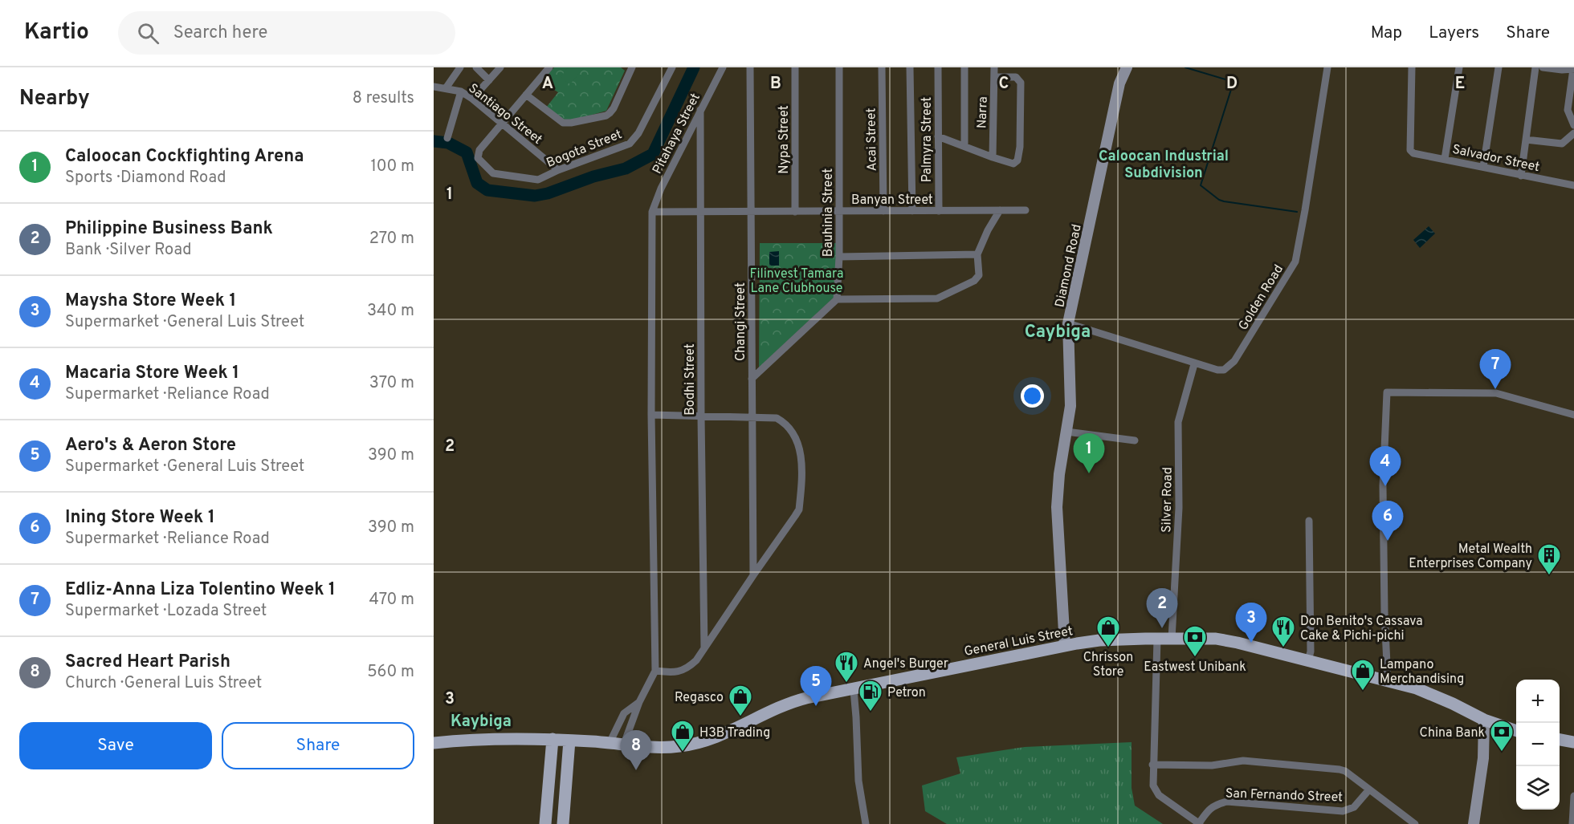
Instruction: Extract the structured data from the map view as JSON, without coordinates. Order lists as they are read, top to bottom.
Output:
{
  "streets": {
    "main road": ["Diamond Road", "General Luis Street"],
    "street": [
      "Narra",
      "Santiago Street",
      "Pitahaya Street",
      "Nypa Street",
      "Acai Street",
      "Palmyra Street",
      "Bogota Street",
      "Salvador Street",
      "Banyan Street",
      "Bauhinia Street",
      "Golden Road",
      "Changi Street",
      "Bodhi Street",
      "Silver Road",
      "San Fernando Street"
    ]
  },
  "crossings": [
    ["Santiago Street", "Bogota Street"],
    ["Pitahaya Street", "Banyan Street"],
    ["Pitahaya Street", "Bodhi Street"],
    ["Nypa Street", "Banyan Street"],
    ["Acai Street", "Banyan Street"],
    ["Palmyra Street", "Banyan Street"],
    ["Banyan Street", "Bauhinia Street"],
    ["Banyan Street", "Changi Street"],
    ["Banyan Street", "Bodhi Street"],
    ["Diamond Road", "Golden Road"],
    ["Diamond Road", "General Luis Street"],
    ["Golden Road", "Silver Road"],
    ["Silver Road", "General Luis Street"]
  ],
  "districts": ["Caloocan Industrial Subdivision", "Caybiga", "Kaybiga"],
  "parks": ["Filinvest Tamara Lane Clubhouse"],
  "places": {
    "building": ["Metal Wealth Enterprises Company"],
    "shop": [
      "Chrisson Store",
      "Lampano Merchandising",
      "Regasco",
      "H3B Trading"
    ],
    "restaurant": ["Don Benito's Cassava Cake & Pichi-pichi", "Angel's Burger"],
    "bank": ["Eastwest Unibank", "China Bank"],
    "fuel station": ["Petron"]
  },
  "page": {
    "header": "Kartio",
    "search": "Search here",
    "nav": ["Map", "Layers", "Share"],
    "heading": ["Nearby", "8 results"],
    "list": [
      {
        "mark": "1",
        "name": "Caloocan Cockfighting Arena",
        "note": "Sports · Diamond Road",
        "value": "100 m"
      },
      {
        "mark": "2",
        "name": "Philippine Business Bank",
        "note": "Bank · Silver Road",
        "value": "270 m"
      },
      {
        "mark": "3",
        "name": "Maysha Store Week 1",
        "note": "Supermarket · General Luis Street",
        "value": "340 m"
      },
      {
        "mark": "4",
        "name": "Macaria Store Week 1",
        "note": "Supermarket · Reliance Road",
        "value": "370 m"
      },
      {
        "mark": "5",
        "name": "Aero's & Aeron Store",
        "note": "Supermarket · General Luis Street",
        "value": "390 m"
      },
      {
        "mark": "6",
        "name": "Ining Store Week 1",
        "note": "Supermarket · Reliance Road",
        "value": "390 m"
      },
      {
        "mark": "7",
        "name": "Edliz-Anna Liza Tolentino Week 1",
        "note": "Supermarket · Lozada Street",
        "value": "470 m"
      },
      {
        "mark": "8",
        "name": "Sacred Heart Parish",
        "note": "Church · General Luis Street",
        "value": "560 m"
      }
    ],
    "pins": [
      "7",
      "1",
      "4",
      "6",
      "2",
      "3",
      "5",
      "8"
    ],
    "map_buttons": ["+", "−"],
    "buttons": ["Save", "Share"]
  },
  "grid": {
    "columns": [
      "A",
      "B",
      "C",
      "D",
      "E"
    ],
    "rows": ["1", "2", "3"]
  }
}
